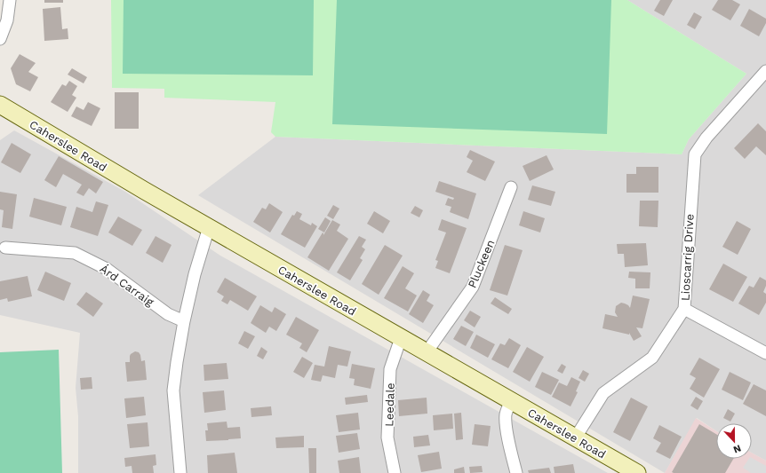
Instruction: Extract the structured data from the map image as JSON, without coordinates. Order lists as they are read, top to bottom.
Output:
{
  "streets": {
    "main road": ["Caherslee Road"],
    "street": [
      "Lioscarrig Drive",
      "Pluckeen",
      "Árd Carraig",
      "Leedale"
    ]
  },
  "crossings": [
    ["Caherslee Road", "Lioscarrig Drive"],
    ["Caherslee Road", "Pluckeen"],
    ["Caherslee Road", "Leedale"]
  ],
  "north": "bottom"
}
